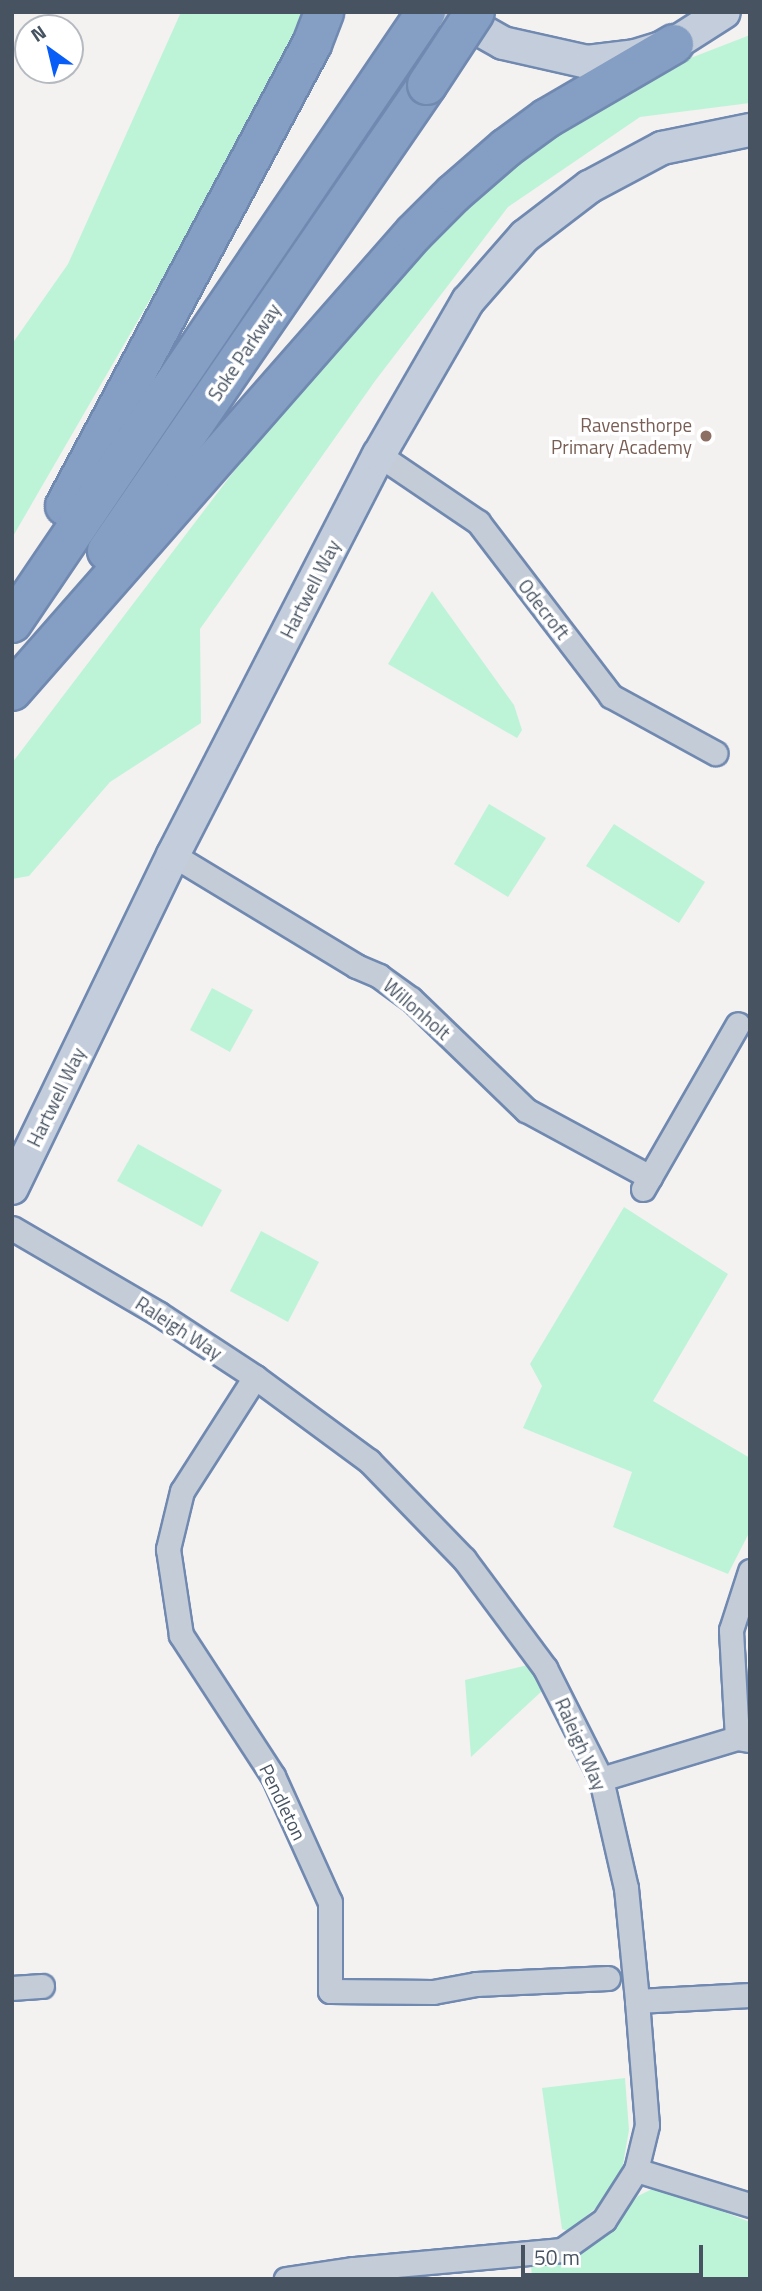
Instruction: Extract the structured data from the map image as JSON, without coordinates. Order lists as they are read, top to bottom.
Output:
{
  "streets": {
    "highway": ["Soke Parkway"],
    "street": [
      "Hartwell Way",
      "Odecroft",
      "Willonholt",
      "Raleigh Way",
      "Pendleton"
    ]
  },
  "crossings": [
    ["Hartwell Way", "Odecroft"],
    ["Hartwell Way", "Willonholt"],
    ["Raleigh Way", "Pendleton"]
  ],
  "places": ["Ravensthorpe Primary Academy"],
  "scale_bar": "50 m",
  "north": "top left"
}
